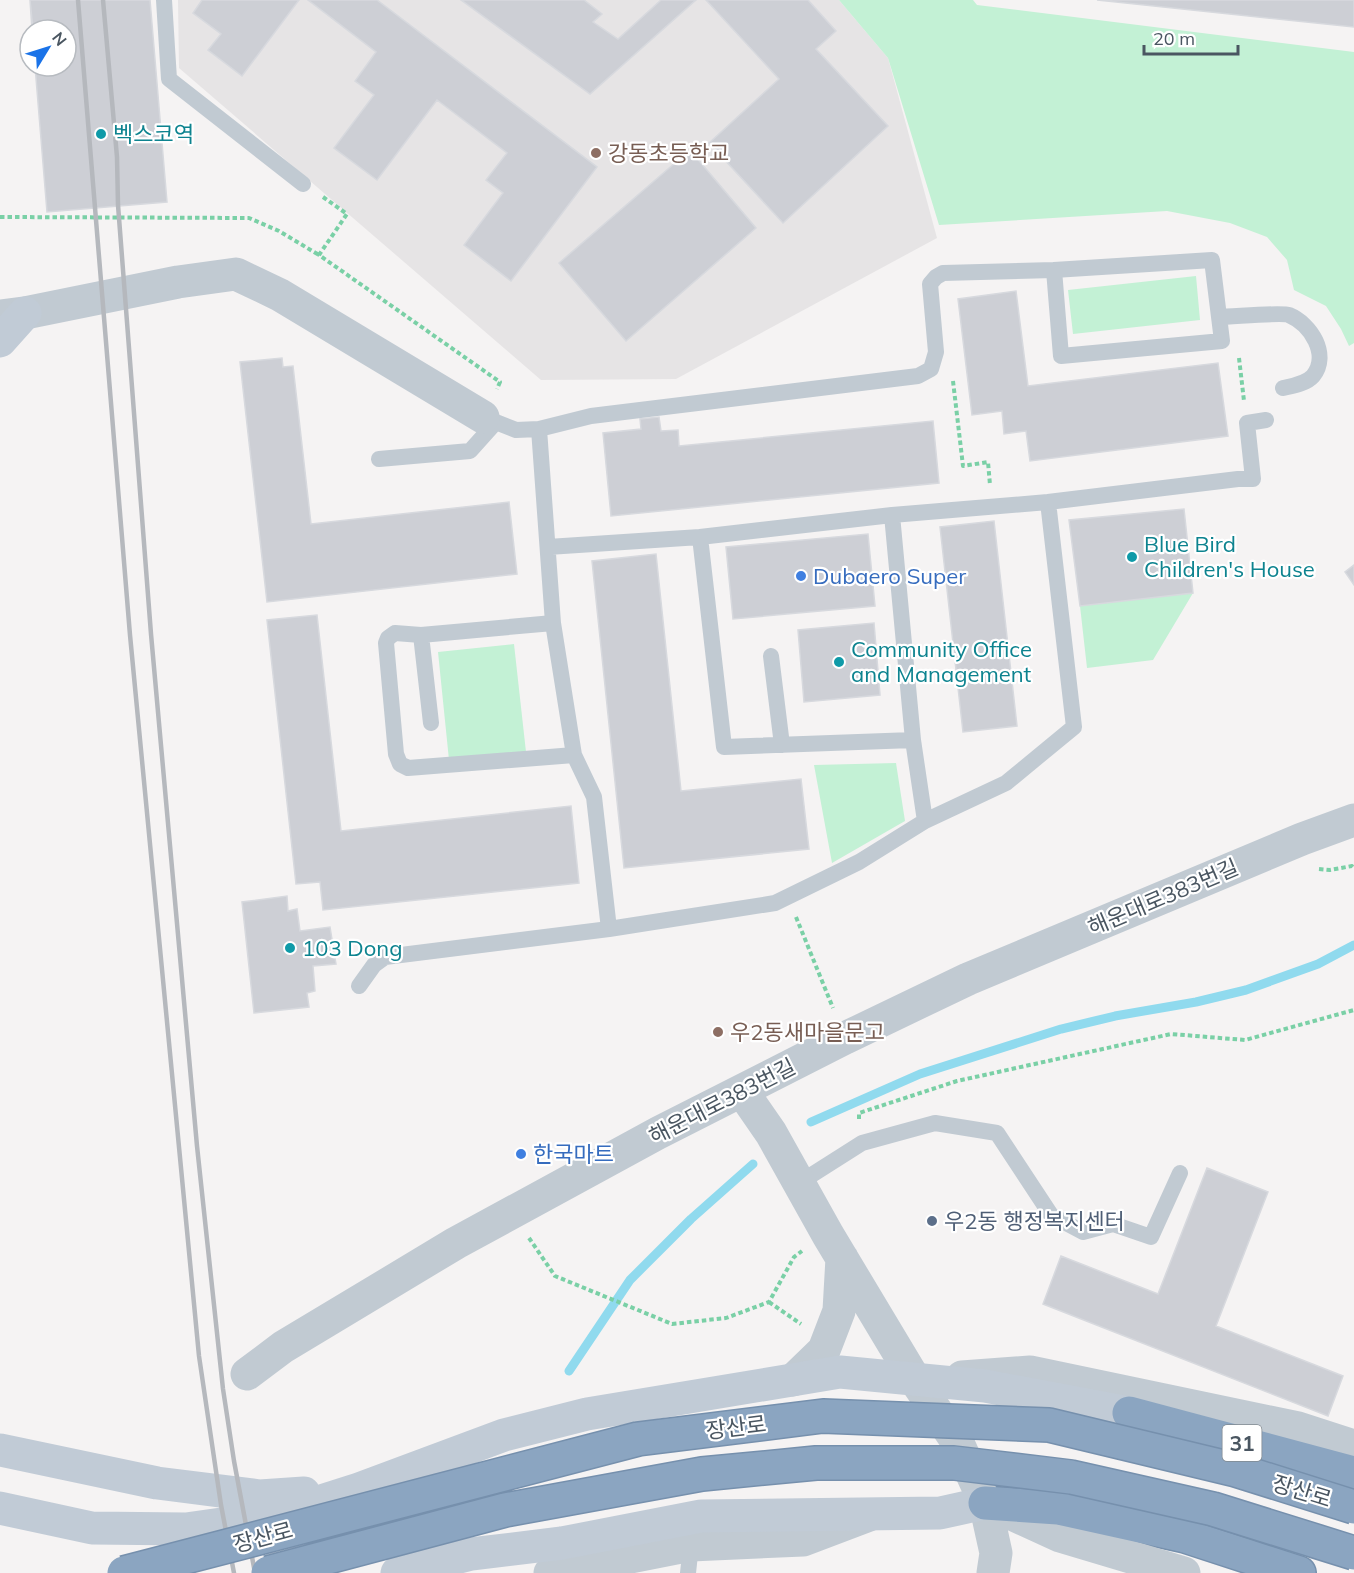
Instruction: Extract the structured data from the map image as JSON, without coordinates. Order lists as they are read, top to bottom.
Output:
{
  "streets": {
    "highway": ["장산로", "31"],
    "street": ["해운대로383번길"]
  },
  "places": [
    "벡스코역",
    "강동초등학교",
    "Blue Bird Children's House",
    "Dubaero Super",
    "Community Office and Management",
    "103 Dong",
    "우2동새마을문고",
    "한국마트",
    "우2동 행정복지센터"
  ],
  "scale_bar": "20 m",
  "north": "top right"
}
